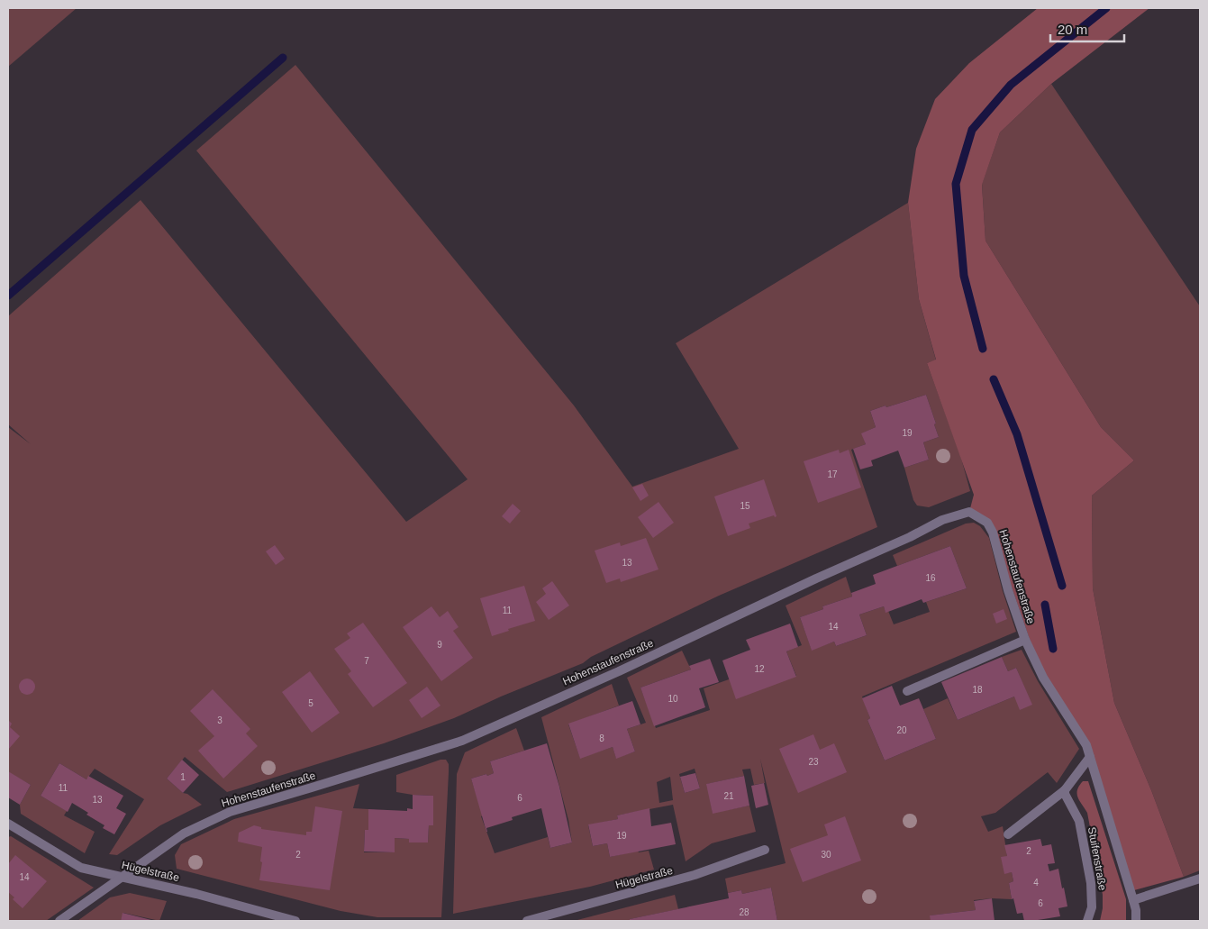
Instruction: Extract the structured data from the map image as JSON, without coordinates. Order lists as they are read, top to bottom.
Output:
{
  "streets": {
    "street": ["Hohenstaufenstraße", "Stuifenstraße", "Hügelstraße"]
  },
  "crossings": [
    ["Hohenstaufenstraße", "Hügelstraße"]
  ],
  "house_numbers": [
    "19",
    "17",
    "15",
    "13",
    "16",
    "11",
    "14",
    "9",
    "7",
    "12",
    "18",
    "10",
    "5",
    "3",
    "20",
    "8",
    "23",
    "1",
    "11",
    "21",
    "6",
    "13",
    "19",
    "2",
    "2",
    "30",
    "14",
    "4",
    "6",
    "28"
  ],
  "scale_bar": "20 m"
}
